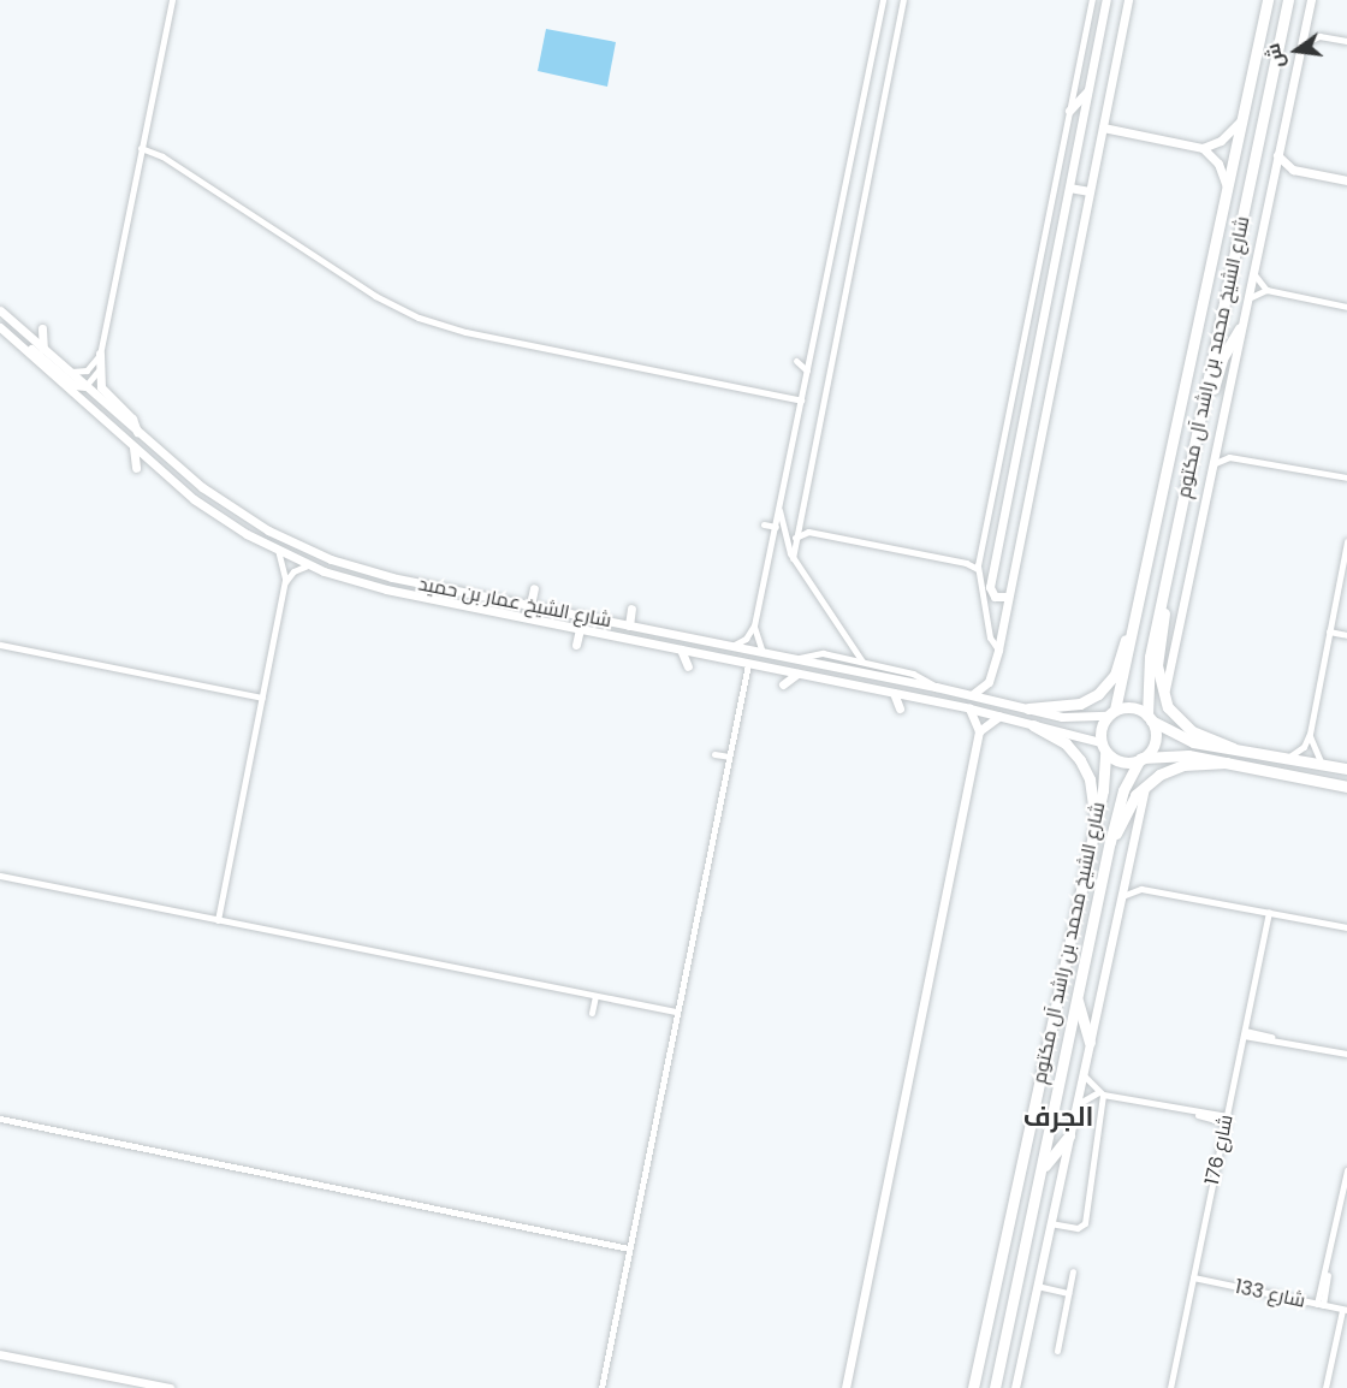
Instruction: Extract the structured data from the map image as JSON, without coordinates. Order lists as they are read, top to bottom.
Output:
{
  "streets": {
    "main road": ["شارع الشيخ محمد بن راشد آل مكتوم"],
    "street": ["شارع الشيخ عمار بن حميد", "شارع 176", "شارع 133"]
  },
  "crossings": [
    ["شارع الشيخ محمد بن راشد آل مكتوم", "شارع الشيخ عمار بن حميد"],
    ["شارع 176", "شارع 133"]
  ],
  "districts": ["الجرف"],
  "north": "left"
}
